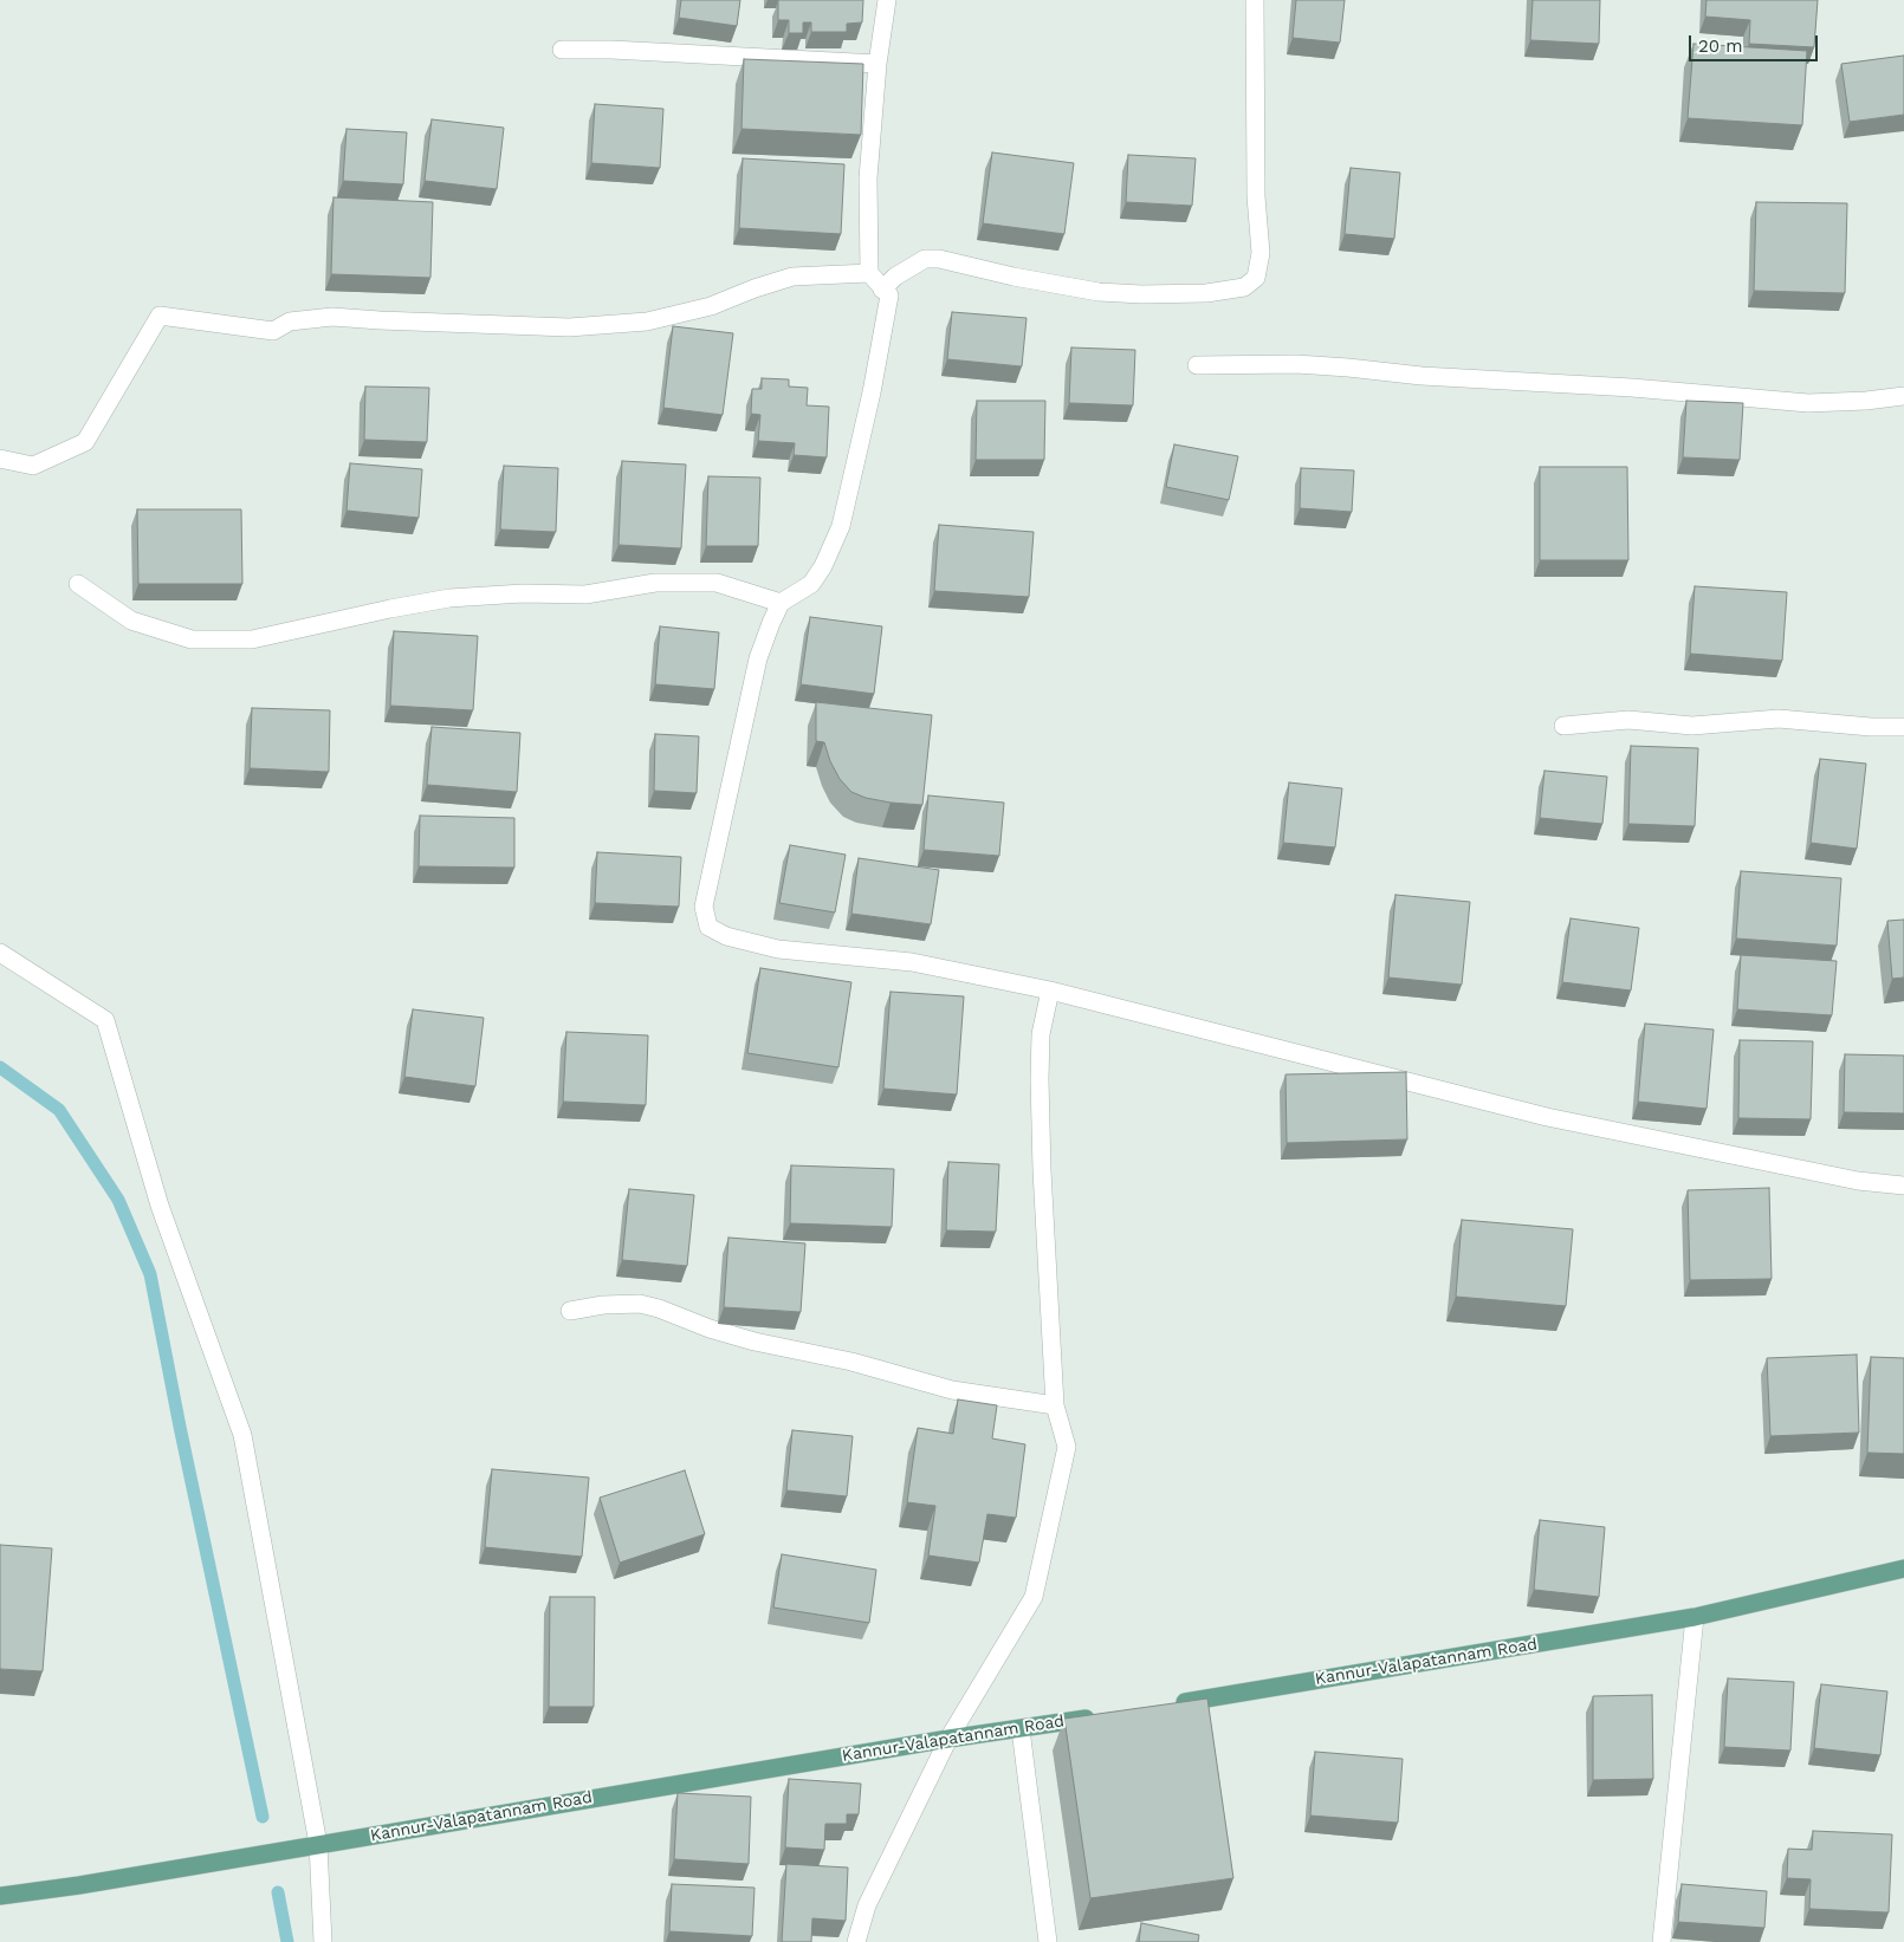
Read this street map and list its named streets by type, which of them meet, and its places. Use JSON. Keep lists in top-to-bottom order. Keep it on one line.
{"streets":{"main road":["Kannur-Valapatannam Road"]},"scale_bar":"20 m"}
